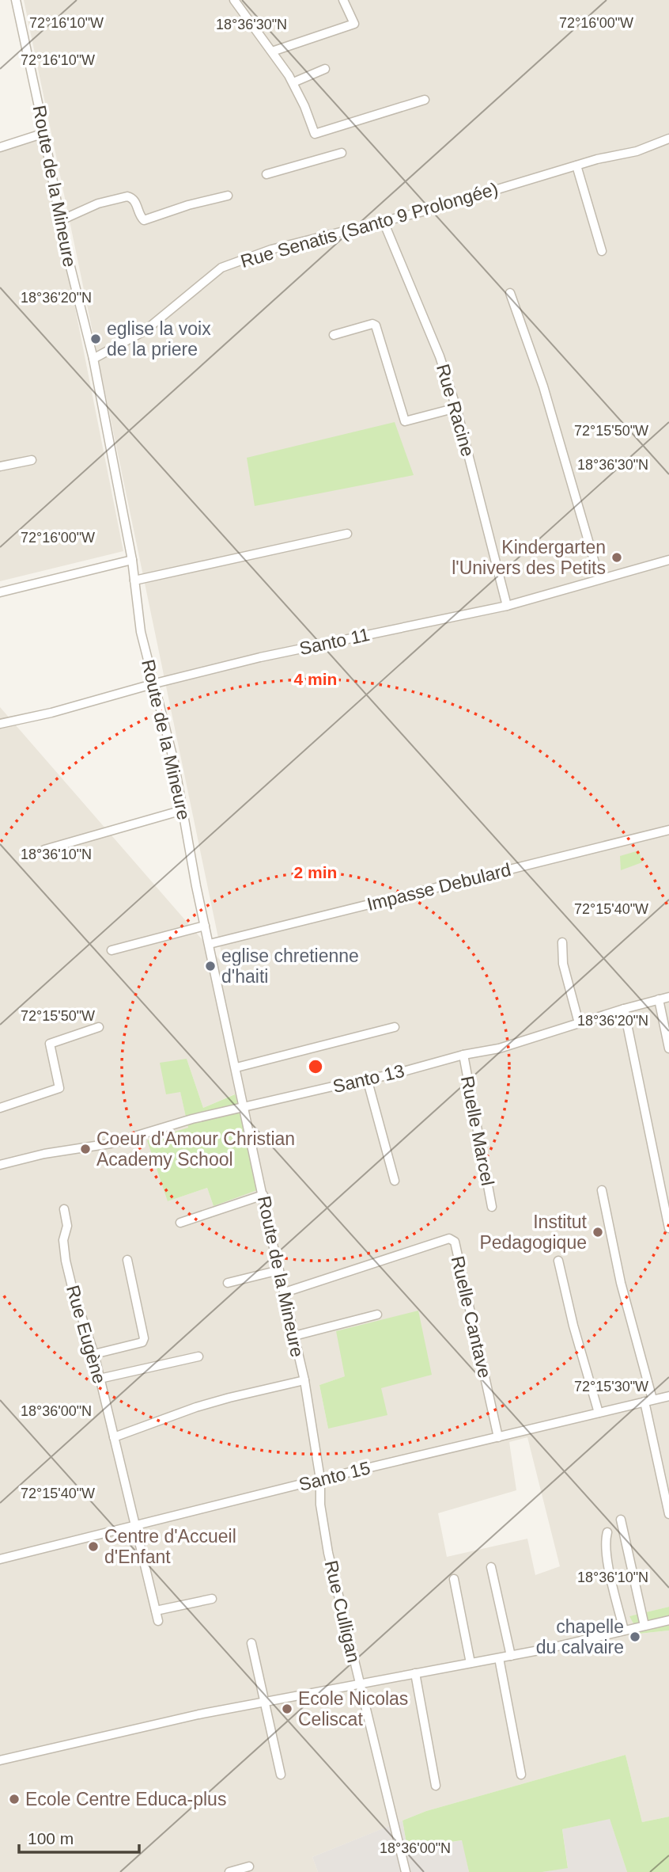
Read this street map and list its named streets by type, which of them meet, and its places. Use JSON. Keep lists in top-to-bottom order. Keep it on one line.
{"streets":{"street":["Route de la Mineure","Rue Senatis (Santo 9 Prolongée)","Rue Racine","Santo 11","Impasse Debulard","Santo 13","Ruelle Marcel","Ruelle Cantave","Rue Eugène","Santo 15","Rue Culligan"]},"crossings":[["Route de la Mineure","Rue Senatis (Santo 9 Prolongée)"],["Route de la Mineure","Santo 11"],["Route de la Mineure","Impasse Debulard"],["Route de la Mineure","Santo 13"],["Route de la Mineure","Ruelle Cantave"],["Route de la Mineure","Santo 15"],["Route de la Mineure","Rue Culligan"],["Rue Senatis (Santo 9 Prolongée)","Rue Racine"],["Rue Racine","Santo 11"],["Santo 13","Ruelle Marcel"],["Ruelle Cantave","Santo 15"],["Rue Eugène","Santo 15"],["Santo 15","Rue Culligan"]],"places":["eglise la voix de la priere","Kindergarten l'Univers des Petits","eglise chretienne d'haiti","Coeur d'Amour Christian Academy School","Institut Pedagogique","Centre d'Accueil d'Enfant","chapelle du calvaire","Ecole Nicolas Celiscat","Ecole Centre Educa-plus"],"scale_bar":"100 m","coordinates":["72°16'10\"W","72°16'00\"W","18°36'30\"N","18°36'20\"N","72°15'50\"W","18°36'10\"N","72°15'40\"W","72°15'30\"W","18°36'00\"N"],"rings":["4 min","2 min"]}
